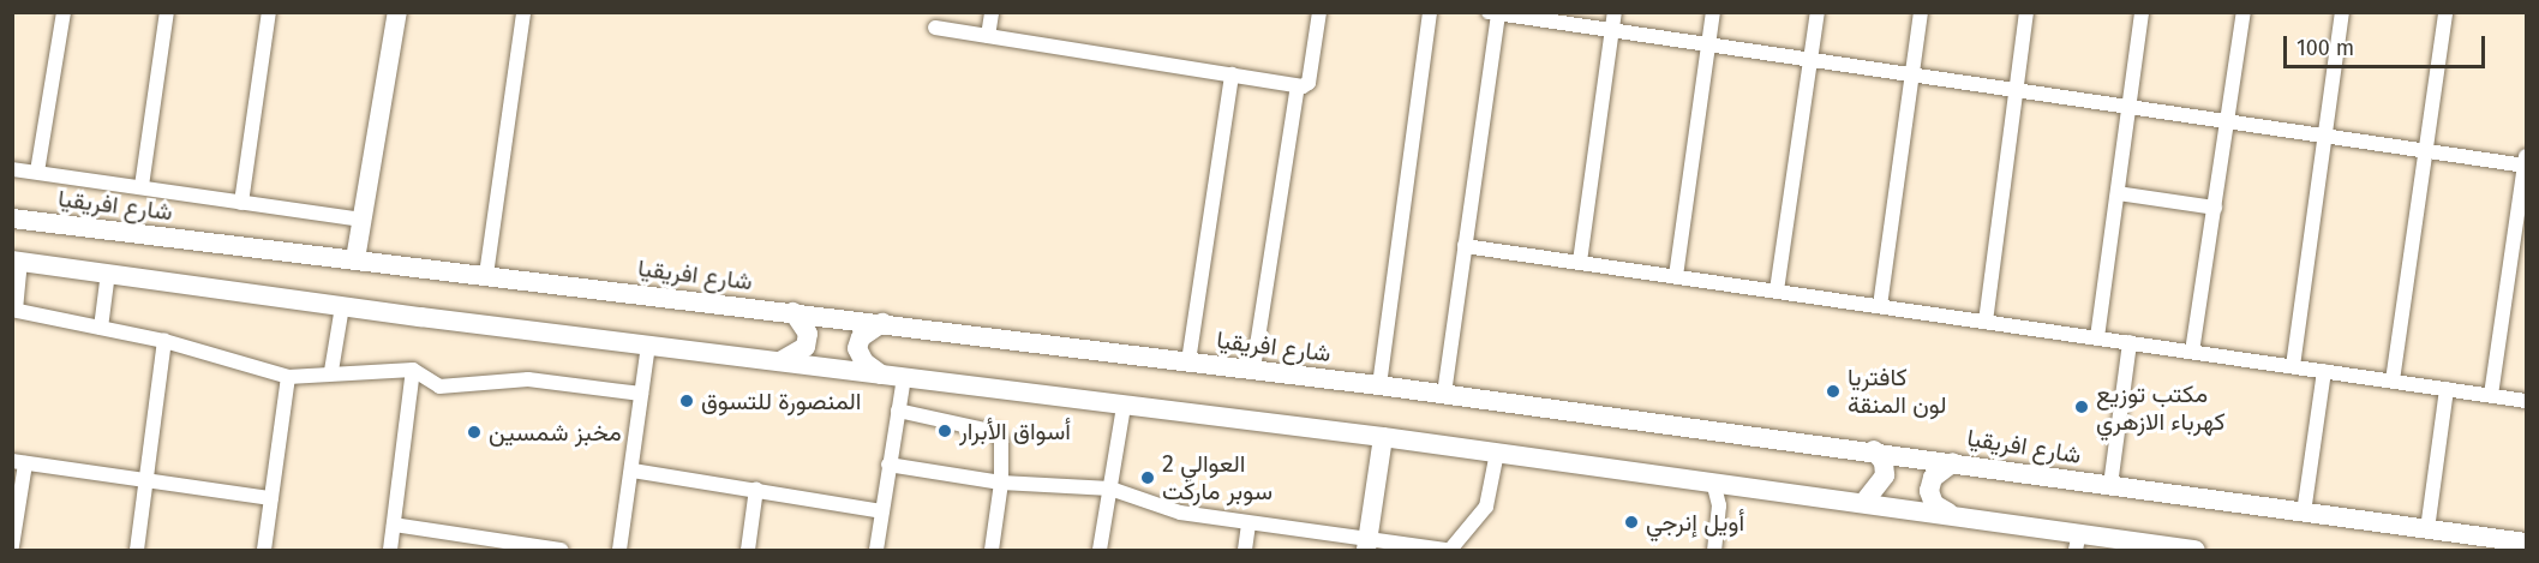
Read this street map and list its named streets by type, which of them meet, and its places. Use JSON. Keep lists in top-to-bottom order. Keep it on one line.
{"streets":{"street":["شارع افريقيا"]},"places":["كافتريا لون المنقة","المنصورة للتسوق","مكتب توزيع كهرباء الازهري","أسواق الأبرار","مخبز شمسين","العوالي 2 سوبر ماركت","أويل إنرجي"],"scale_bar":"100 m"}
